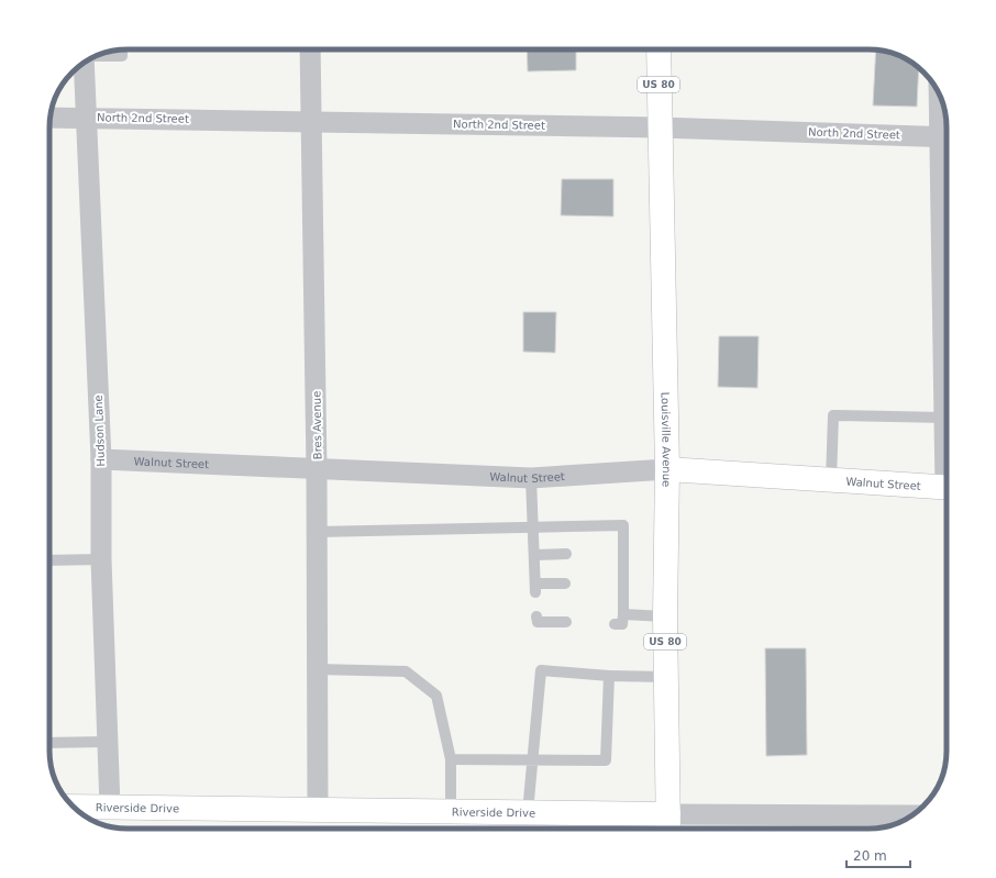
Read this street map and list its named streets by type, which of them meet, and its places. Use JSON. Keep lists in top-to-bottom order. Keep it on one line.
{"streets":{"street":["US 80","North 2nd Street","Bres Avenue","Hudson Lane","Louisville Avenue","Walnut Street","Riverside Drive"]},"crossings":[["North 2nd Street","Bres Avenue"],["North 2nd Street","Hudson Lane"],["North 2nd Street","Louisville Avenue"],["Bres Avenue","Walnut Street"],["Bres Avenue","Riverside Drive"],["Hudson Lane","Walnut Street"],["Hudson Lane","Riverside Drive"],["Louisville Avenue","Walnut Street"],["Louisville Avenue","Riverside Drive"]],"scale_bar":"20 m"}
